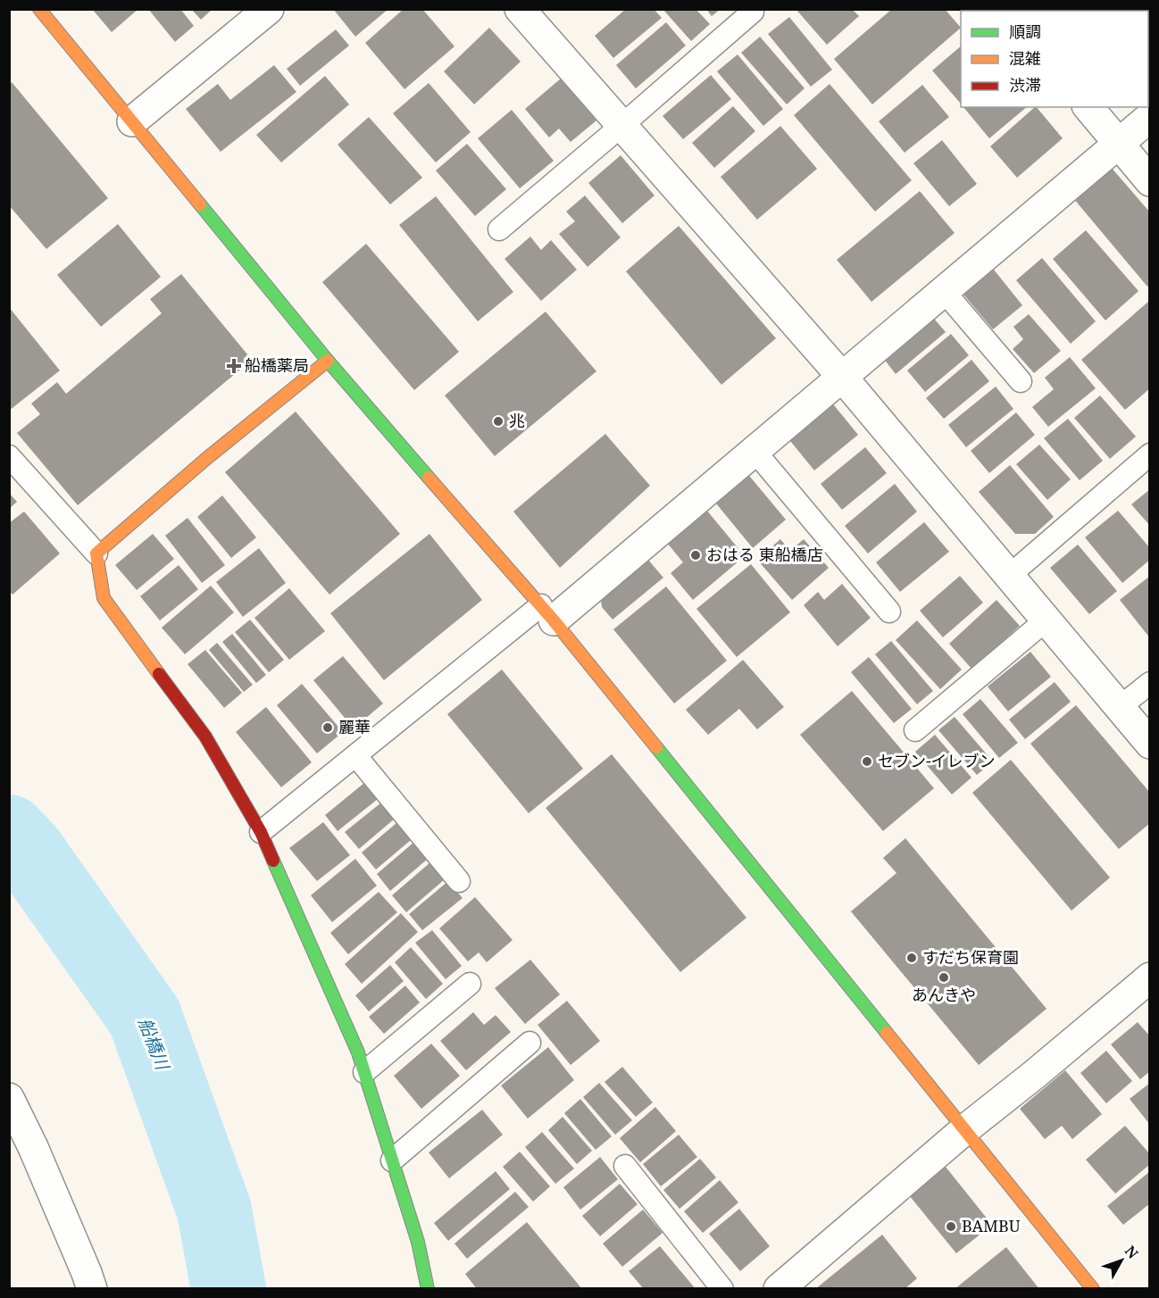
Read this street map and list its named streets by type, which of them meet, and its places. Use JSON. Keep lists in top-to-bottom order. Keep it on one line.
{"water":["船橋川"],"places":{"health":["船橋薬局"],"other":["兆","おはる 東船橋店","麗華","セブン-イレブン","すだち保育園","あんきや","BAMBU"]},"legend":["順調","混雑","渋滞"],"north":"top right"}
